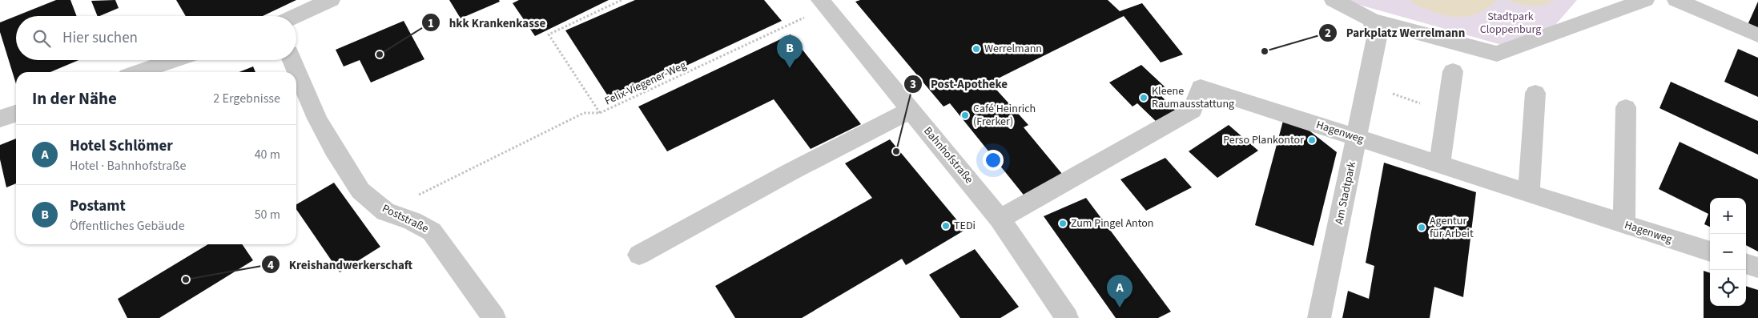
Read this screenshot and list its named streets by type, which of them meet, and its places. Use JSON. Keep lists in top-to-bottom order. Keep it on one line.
{"streets":{"street":["Hagenweg","Bahnhofstraße","Am Stadtpark","Poststraße"],"path":["Felix-Viegener-Weg"]},"crossings":[["Felix-Viegener-Weg","Bahnhofstraße"],["Felix-Viegener-Weg","Poststraße"],["Hagenweg","Bahnhofstraße"],["Hagenweg","Am Stadtpark"]],"parks":["Stadtpark Cloppenburg"],"places":["Werrelmann","Parkplatz Werrelmann","hkk Krankenkasse","Kleene Raumausstattung","Café Heinrich (Frerker)","Perso Plankontor","Post-Apotheke","Zum Pingel Anton","TEDi","Agentur für Arbeit","Kreishandwerkerschaft"],"page":{"search":"Hier suchen","pins":["B","A"],"heading":["In der Nähe","2 Ergebnisse"],"list":[{"mark":"A","name":"Hotel Schlömer","note":"Hotel · Bahnhofstraße","value":"40 m"},{"mark":"B","name":"Postamt","note":"Öffentliches Gebäude","value":"50 m"}],"map_buttons":["+","−"]}}
